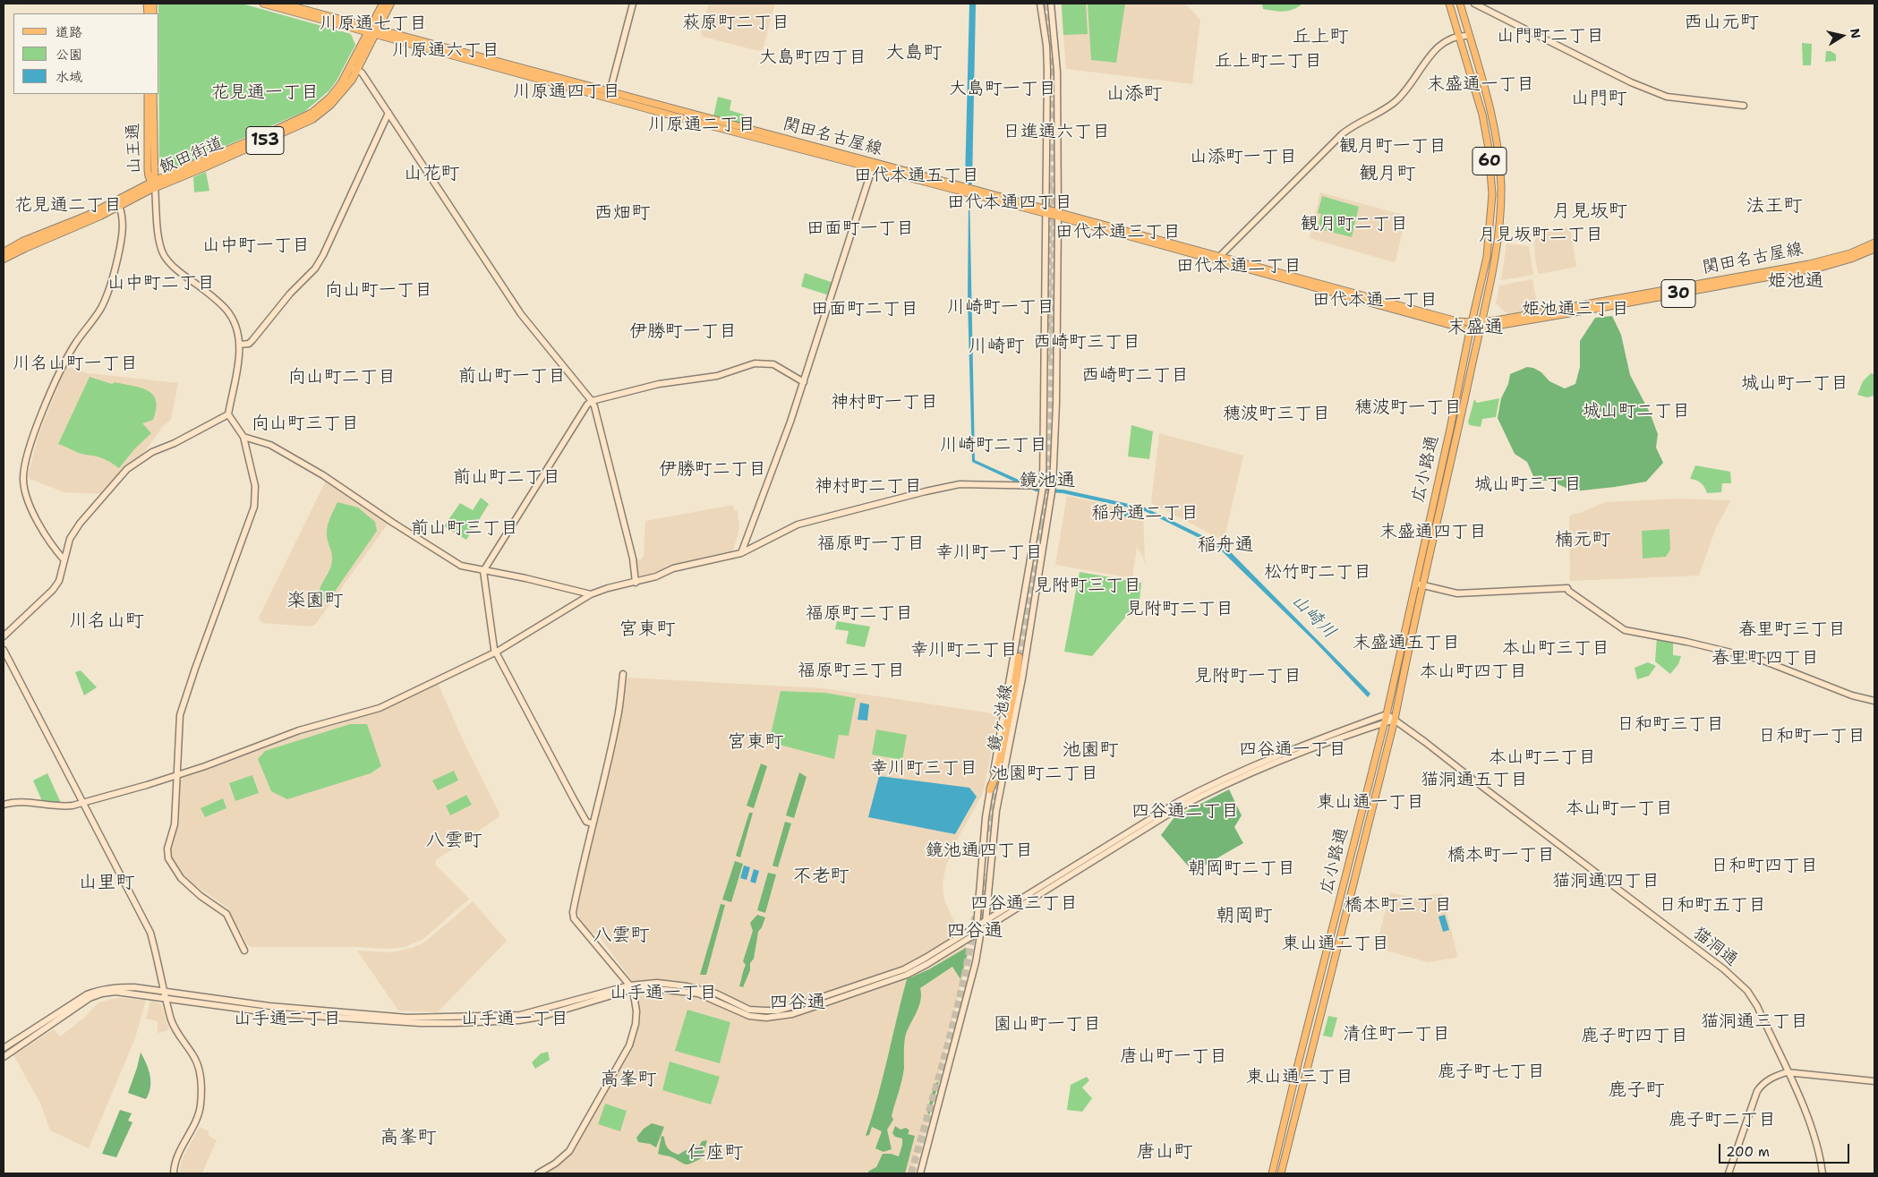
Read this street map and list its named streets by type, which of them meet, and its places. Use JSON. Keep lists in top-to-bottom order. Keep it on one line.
{"streets":{"highway":["153","飯田街道"],"main road":["関田名古屋線","山王通","60","30","広小路通"],"street":["鏡ヶ池線","猫洞通"]},"crossings":[["関田名古屋線","飯田街道"],["関田名古屋線","広小路通"],["関田名古屋線","鏡ヶ池線"],["山王通","飯田街道"],["広小路通","猫洞通"]],"districts":["萩原町二丁目","西山元町","川原通七丁目","山門町二丁目","丘上町","川原通六丁目","大島町","大島町四丁目","丘上町二丁目","末盛通一丁目","大島町一丁目","川原通四丁目","花見通一丁目","山添町","山門町","川原通二丁目","日進通六丁目","観月町一丁目","山添町一丁目","山花町","観月町","田代本通五丁目","田代本通四丁目","花見通二丁目","法王町","月見坂町","西畑町","観月町二丁目","田面町一丁目","田代本通三丁目","月見坂町二丁目","山中町一丁目","田代本通二丁目","姫池通","山中町二丁目","向山町一丁目","田代本通一丁目","川崎町一丁目","田面町二丁目","姫池通三丁目","末盛通","伊勝町一丁目","西崎町三丁目","川崎町","川名山町一丁目","西崎町二丁目","前山町一丁目","向山町二丁目","城山町一丁目","神村町一丁目","穂波町一丁目","城山町二丁目","穂波町三丁目","向山町三丁目","川崎町二丁目","伊勝町二丁目","前山町二丁目","鏡池通","城山町三丁目","神村町二丁目","稲舟通二丁目","前山町三丁目","末盛通四丁目","楠元町","福原町一丁目","稲舟通","幸川町一丁目","松竹町二丁目","見附町三丁目","楽園町","見附町二丁目","福原町二丁目","川名山町","宮東町","春里町三丁目","末盛通五丁目","本山町三丁目","幸川町二丁目","春里町四丁目","福原町三丁目","本山町四丁目","見附町一丁目","日和町三丁目","日和町一丁目","宮東町","四谷通一丁目","池園町","本山町二丁目","幸川町三丁目","池園町二丁目","猫洞通五丁目","東山通一丁目","本山町一丁目","四谷通二丁目","八雲町","鏡池通四丁目","橋本町一丁目","日和町四丁目","朝岡町二丁目","不老町","猫洞通四丁目","山里町","四谷通三丁目","橋本町三丁目","日和町五丁目","朝岡町","四谷通","八雲町","東山通二丁目","山手通一丁目","四谷通","山手通二丁目","山手通一丁目","猫洞通三丁目","園山町一丁目","清住町一丁目","鹿子町四丁目","唐山町一丁目","鹿子町七丁目","東山通三丁目","高峯町","鹿子町","鹿子町二丁目","高峯町","唐山町","仁座町"],"water":["山崎川"],"legend":["道路","公園","水域"],"scale_bar":"200 m","north":"right"}
